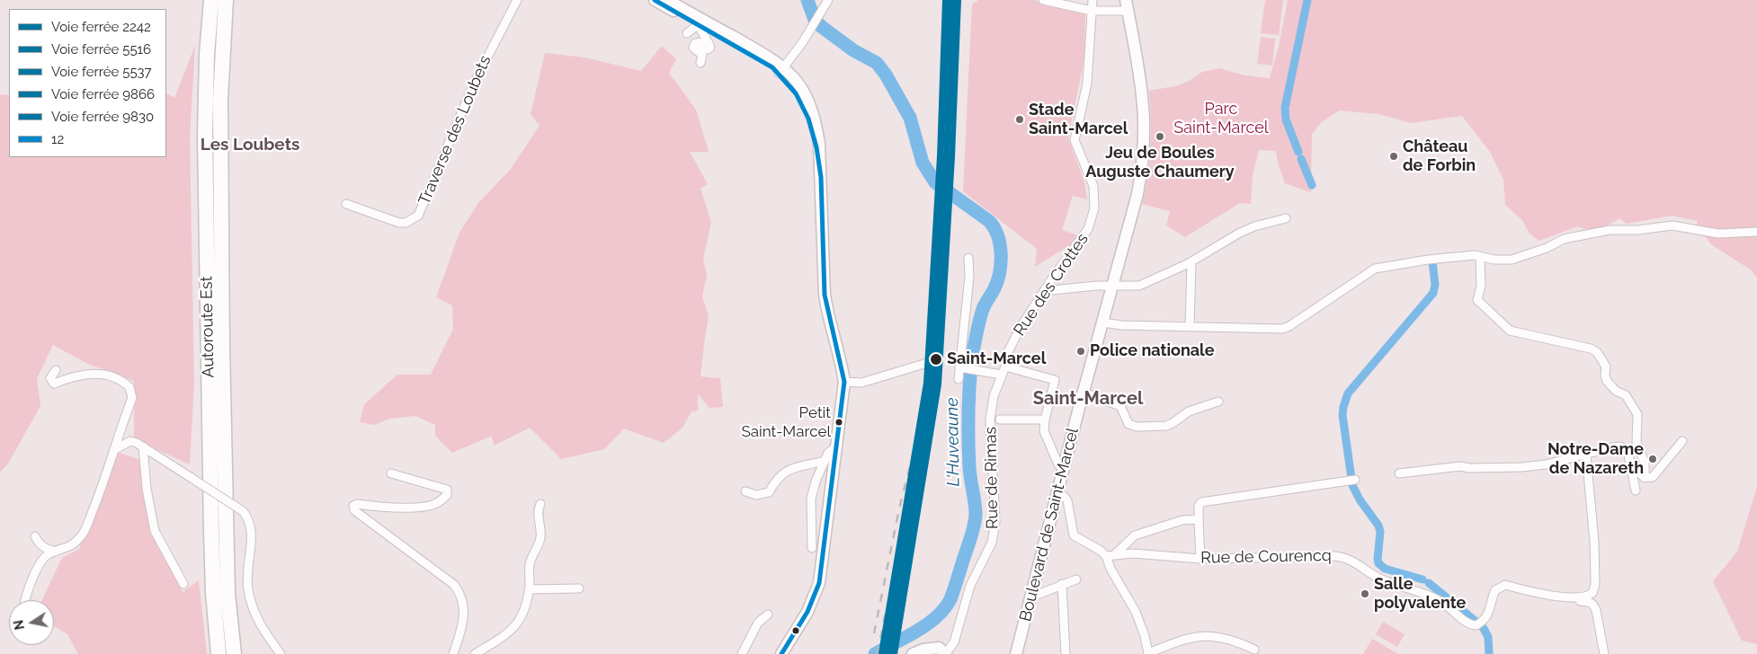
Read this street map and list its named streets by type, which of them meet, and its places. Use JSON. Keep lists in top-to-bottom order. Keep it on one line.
{"streets":{"highway":["Autoroute Est"],"main road":["Boulevard de Saint-Marcel"],"street":["Traverse des Loubets","Rue des Crottes","Rue de Rimas","Rue de Courencq"]},"crossings":[["Rue des Crottes","Rue de Rimas"]],"districts":["Les Loubets","Saint-Marcel"],"water":["L'Huveaune"],"parks":["Parc Saint-Marcel"],"places":["Stade Saint-Marcel","Jeu de Boules Auguste Chaumery","Château de Forbin","Police nationale","Saint-Marcel","Petit Saint-Marcel","Notre-Dame de Nazareth","Salle polyvalente"],"lines":["rail line 2242","rail line 5516","rail line 5537","rail line 9866","rail line 9830","transit line 12"],"legend":["Voie ferrée 2242","Voie ferrée 5516","Voie ferrée 5537","Voie ferrée 9866","Voie ferrée 9830","12"],"north":"left"}
